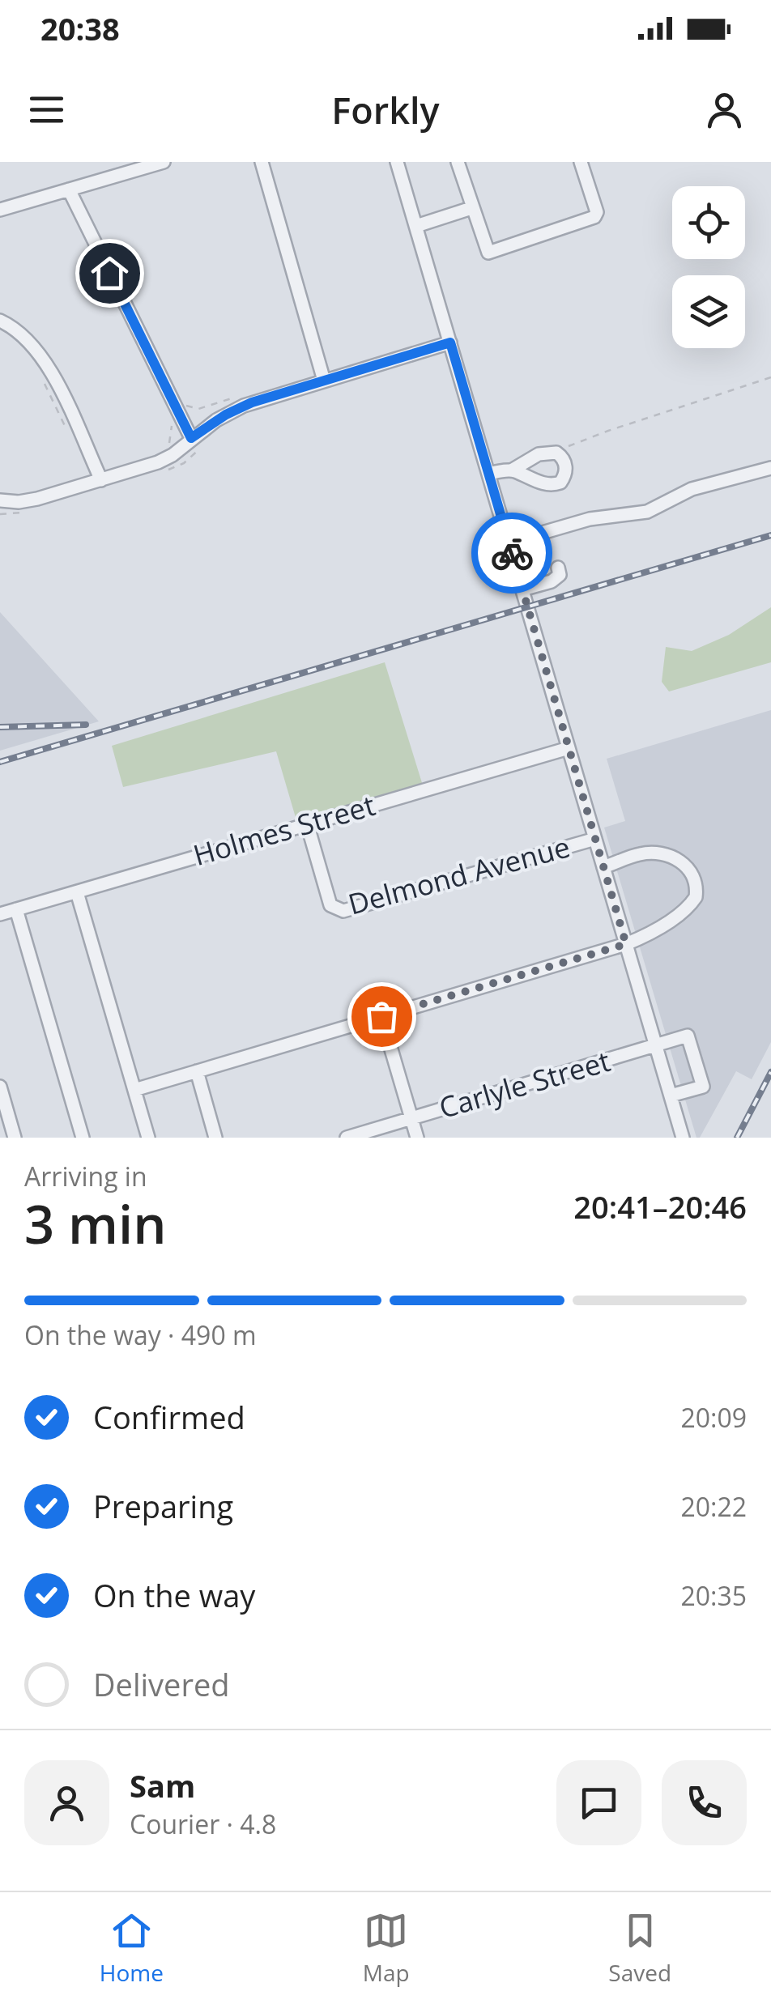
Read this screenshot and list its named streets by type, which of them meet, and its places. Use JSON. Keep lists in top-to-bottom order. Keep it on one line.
{"streets":{"street":["Holmes Street","Delmond Avenue","Carlyle Street"]},"crossings":[["Holmes Street","Delmond Avenue"]],"page":{"status":"20:38","header":"Forkly","heading":["3 min","Arriving in","20:41–20:46"],"panel":["Sam","Courier · 4.8"],"bar":"On the way · 490 m","list":[["Confirmed","20:09"],["Preparing","20:22"],["On the way","20:35"],"Delivered"],"tabs":["Home","Map","Saved"]}}
